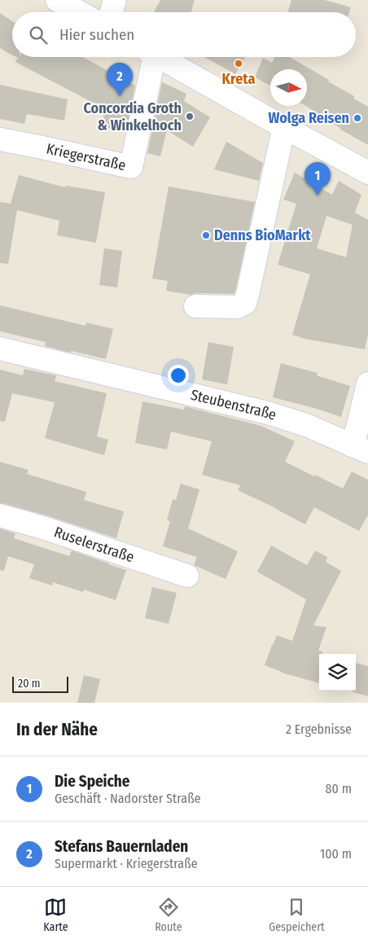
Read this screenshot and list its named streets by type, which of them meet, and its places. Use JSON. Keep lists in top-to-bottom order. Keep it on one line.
{"streets":{"street":["Kriegerstraße","Steubenstraße","Ruselerstraße"]},"places":["Kreta","Concordia Groth & Winkelhoch","Wolga Reisen","Denns BioMarkt"],"scale_bar":"20 m","north":"right","page":{"search":"Hier suchen","pins":["2","1"],"scale":"20 m","heading":["In der Nähe","2 Ergebnisse"],"list":[{"mark":"1","name":"Die Speiche","note":"Geschäft · Nadorster Straße","value":"80 m"},{"mark":"2","name":"Stefans Bauernladen","note":"Supermarkt · Kriegerstraße","value":"100 m"}],"nav":["Karte","Route","Gespeichert"]}}
